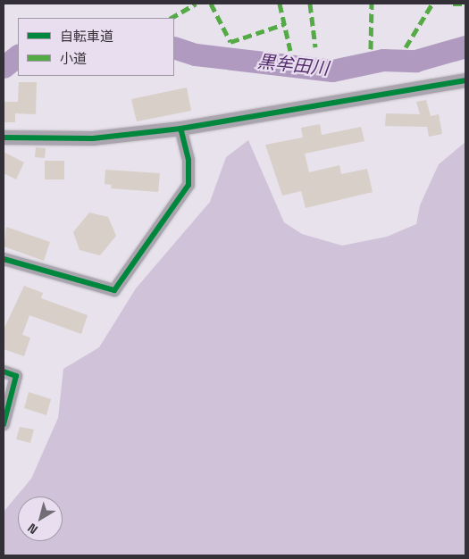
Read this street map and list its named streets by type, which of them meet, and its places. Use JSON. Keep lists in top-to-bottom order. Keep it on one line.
{"water":["黒牟田川"],"legend":["自転車道","小道"],"north":"bottom left"}
